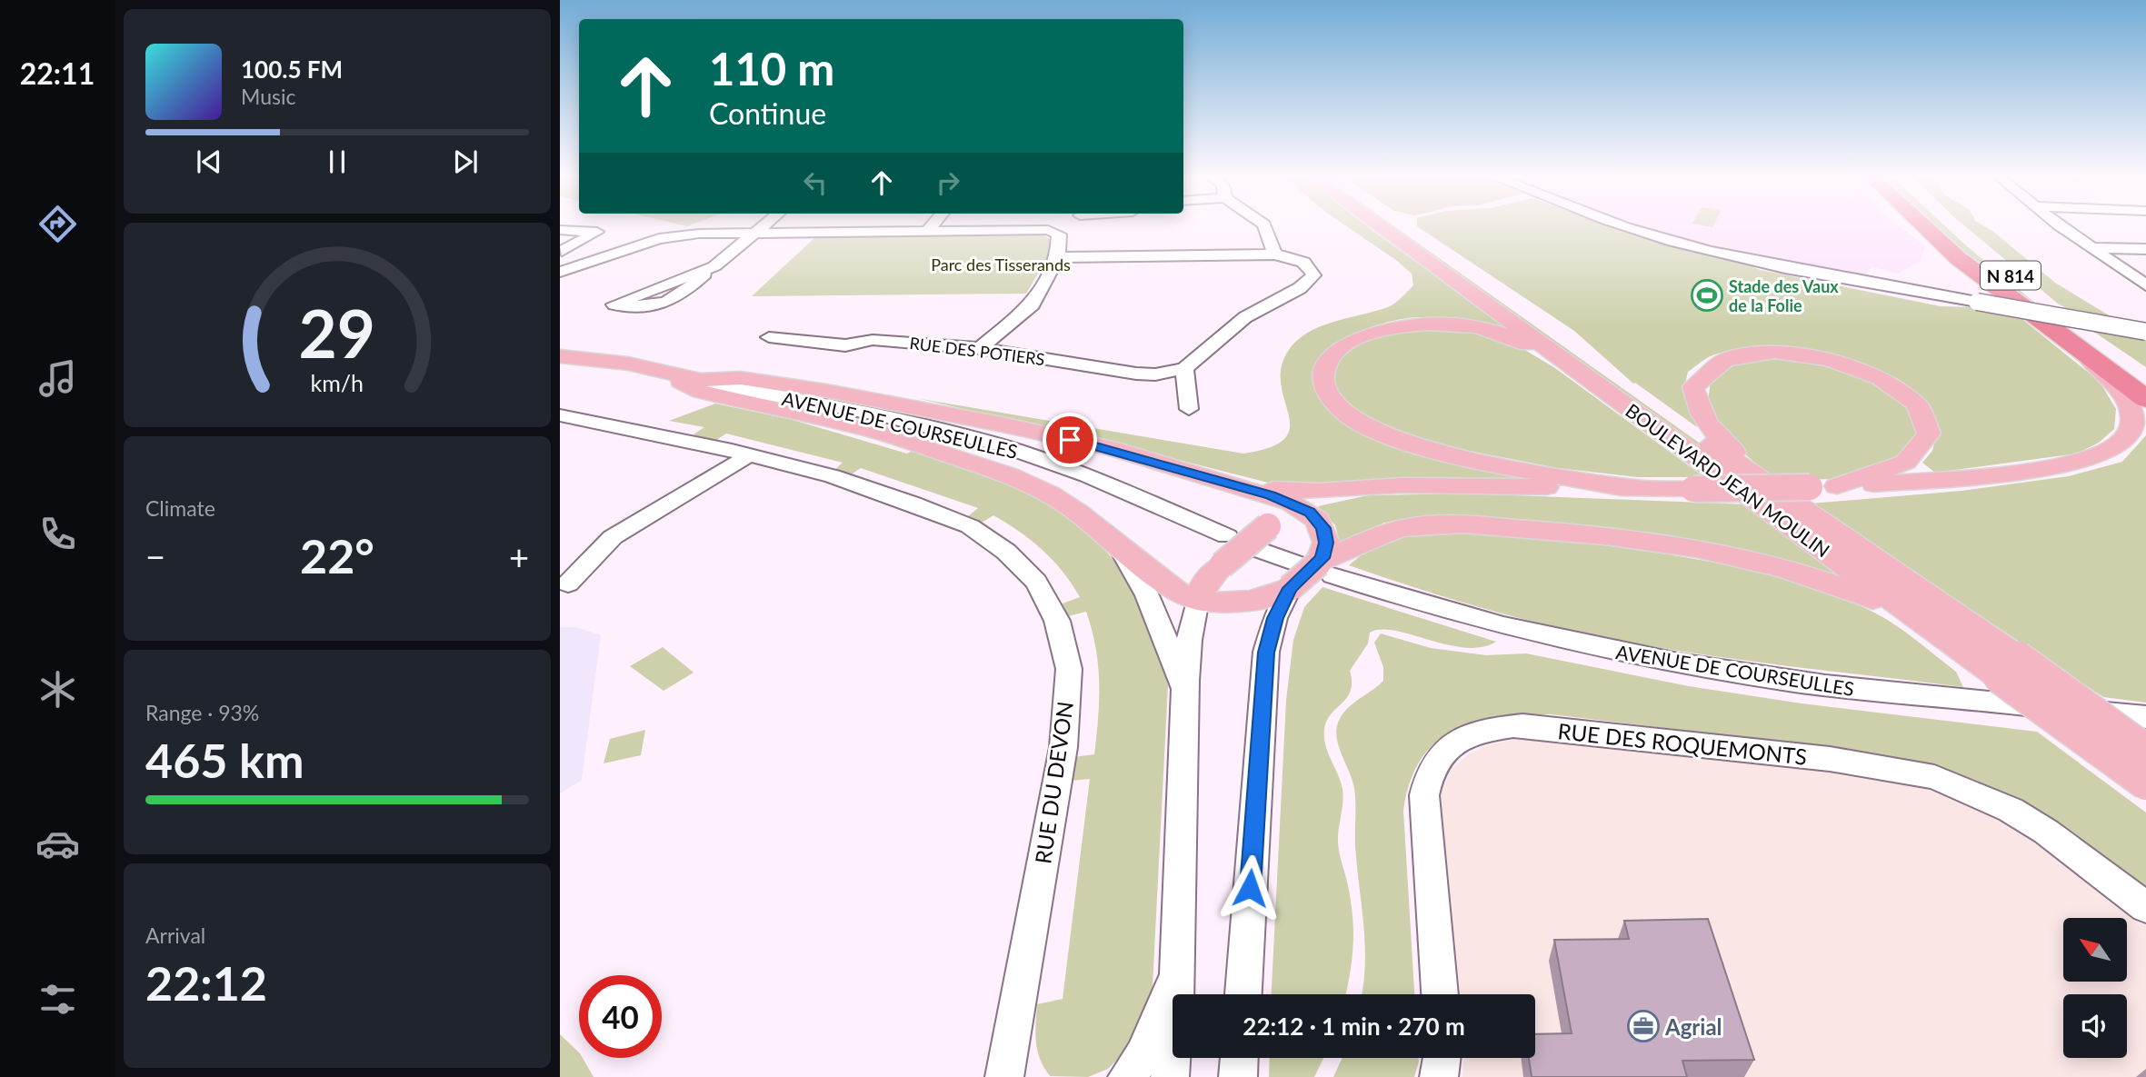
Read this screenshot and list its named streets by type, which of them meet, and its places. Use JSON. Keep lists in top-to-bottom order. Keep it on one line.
{"streets":{"highway":["N 814"],"main road":["AVENUE DE COURSEULLES","BOULEVARD JEAN MOULIN"],"street":["RUE DES POTIERS","RUE DES ROQUEMONTS","RUE DU DEVON"]},"parks":["Parc des Tisserands"],"places":{"sports":["Stade des Vaux de la Folie"],"office":["Agrial"]},"north":"top left","page":{"tabs":"22:11","turn":["110 m","Continue"],"song":["100.5 FM","Music"],"tile":["Climate",["Range · 93%","465 km"],["Arrival","22:12"]],"heat":["−","22°","+"],"limit":"40","trip":"22:12 · 1 min · 270 m","gauge":["29","km/h"]}}
